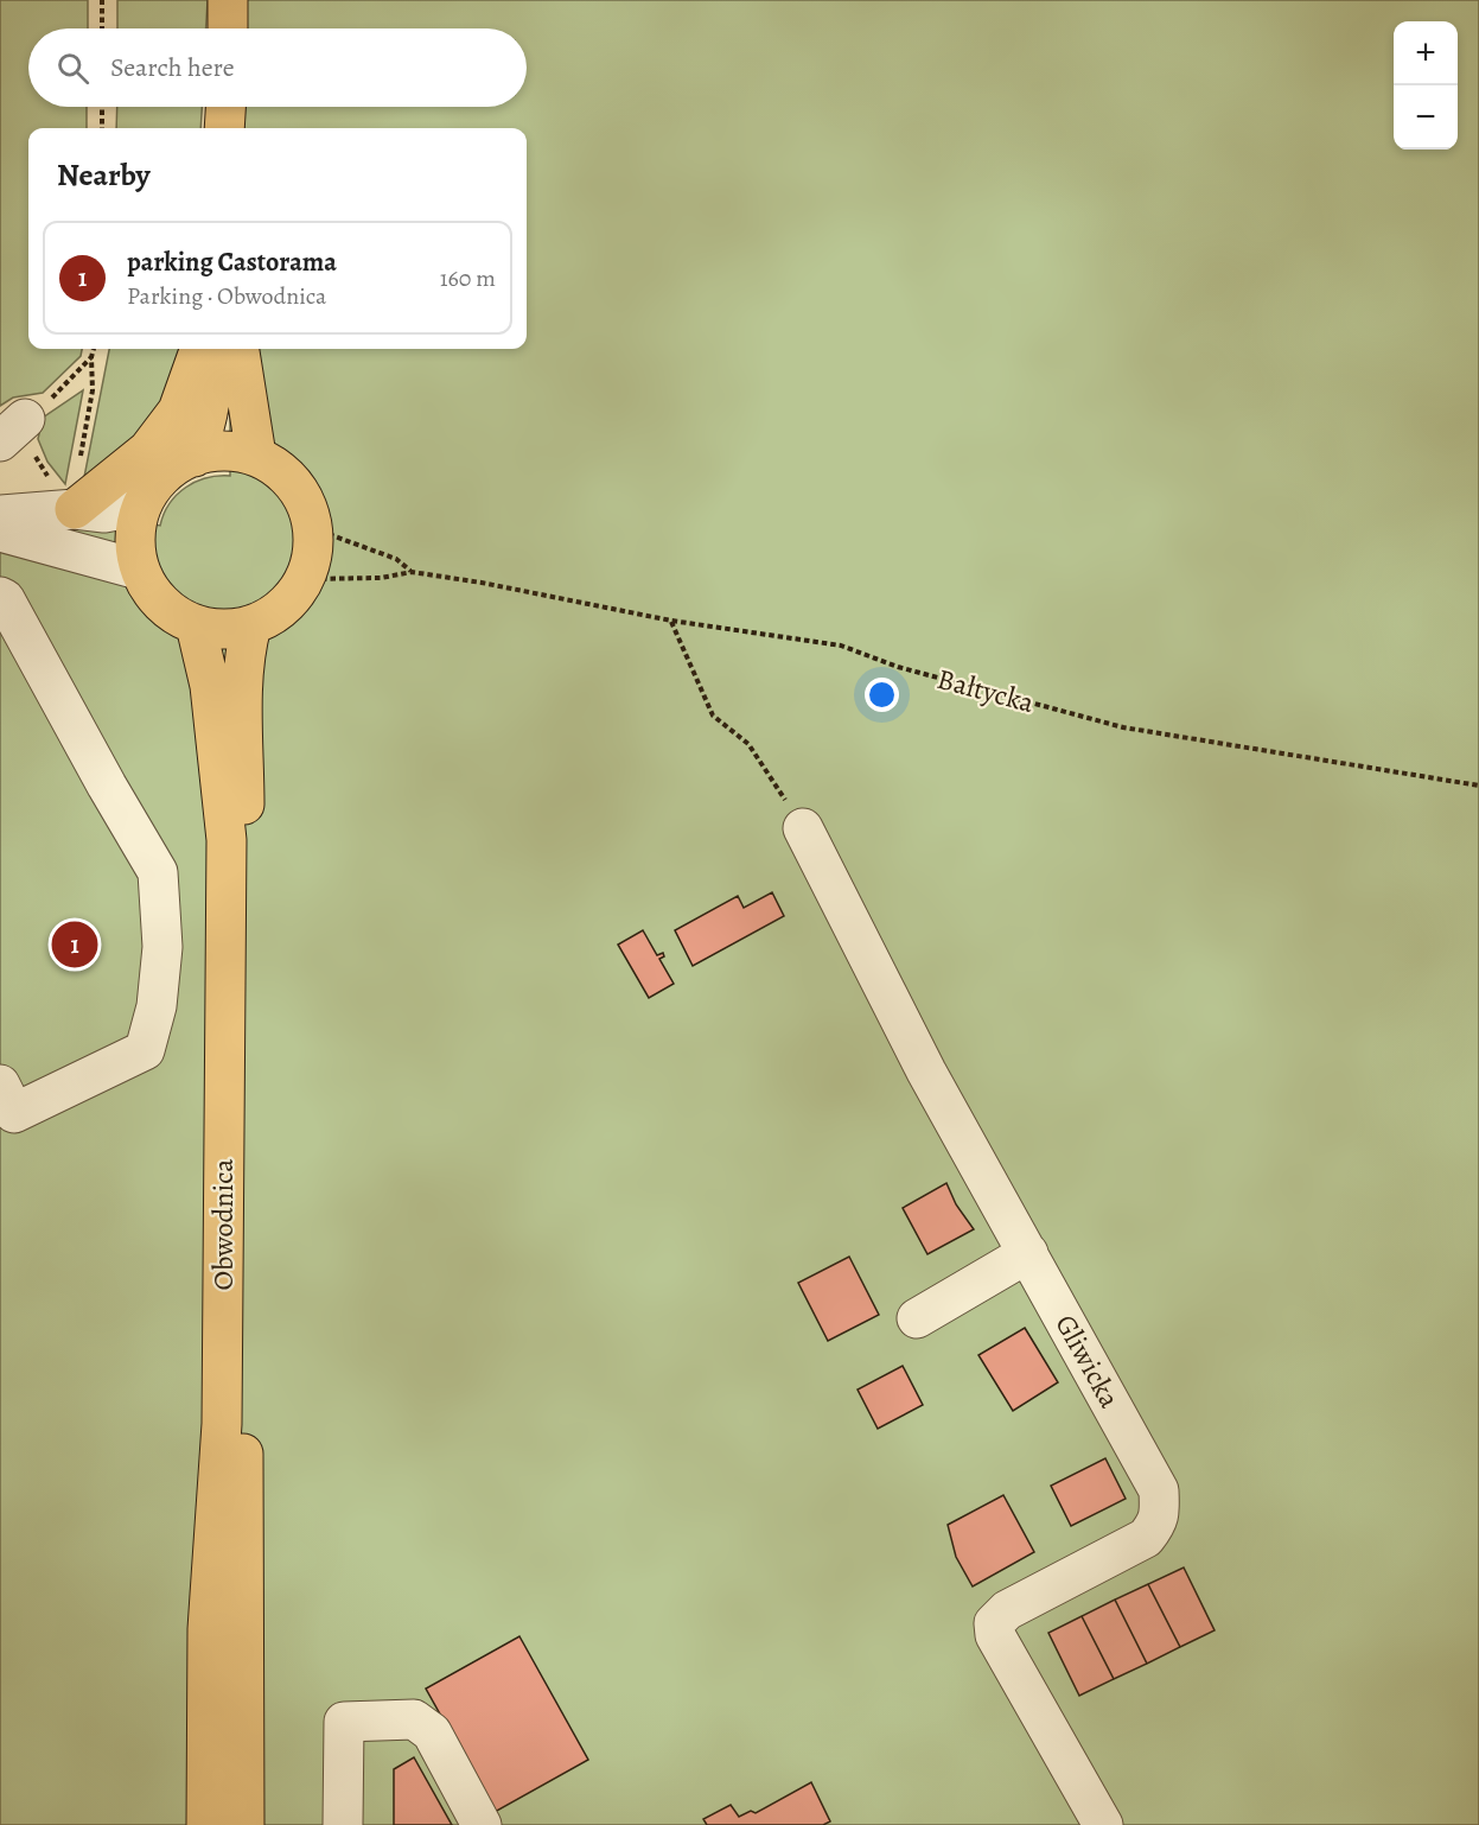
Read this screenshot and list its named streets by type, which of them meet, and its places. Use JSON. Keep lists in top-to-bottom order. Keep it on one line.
{"streets":{"highway":["Obwodnica"],"street":["Gliwicka"],"path":["Bałtycka"]},"page":{"map_buttons":["+","−"],"search":"Search here","heading":"Nearby","list":[{"mark":"1","name":"parking Castorama","note":"Parking · Obwodnica","value":"160 m"}],"pins":"1"}}
